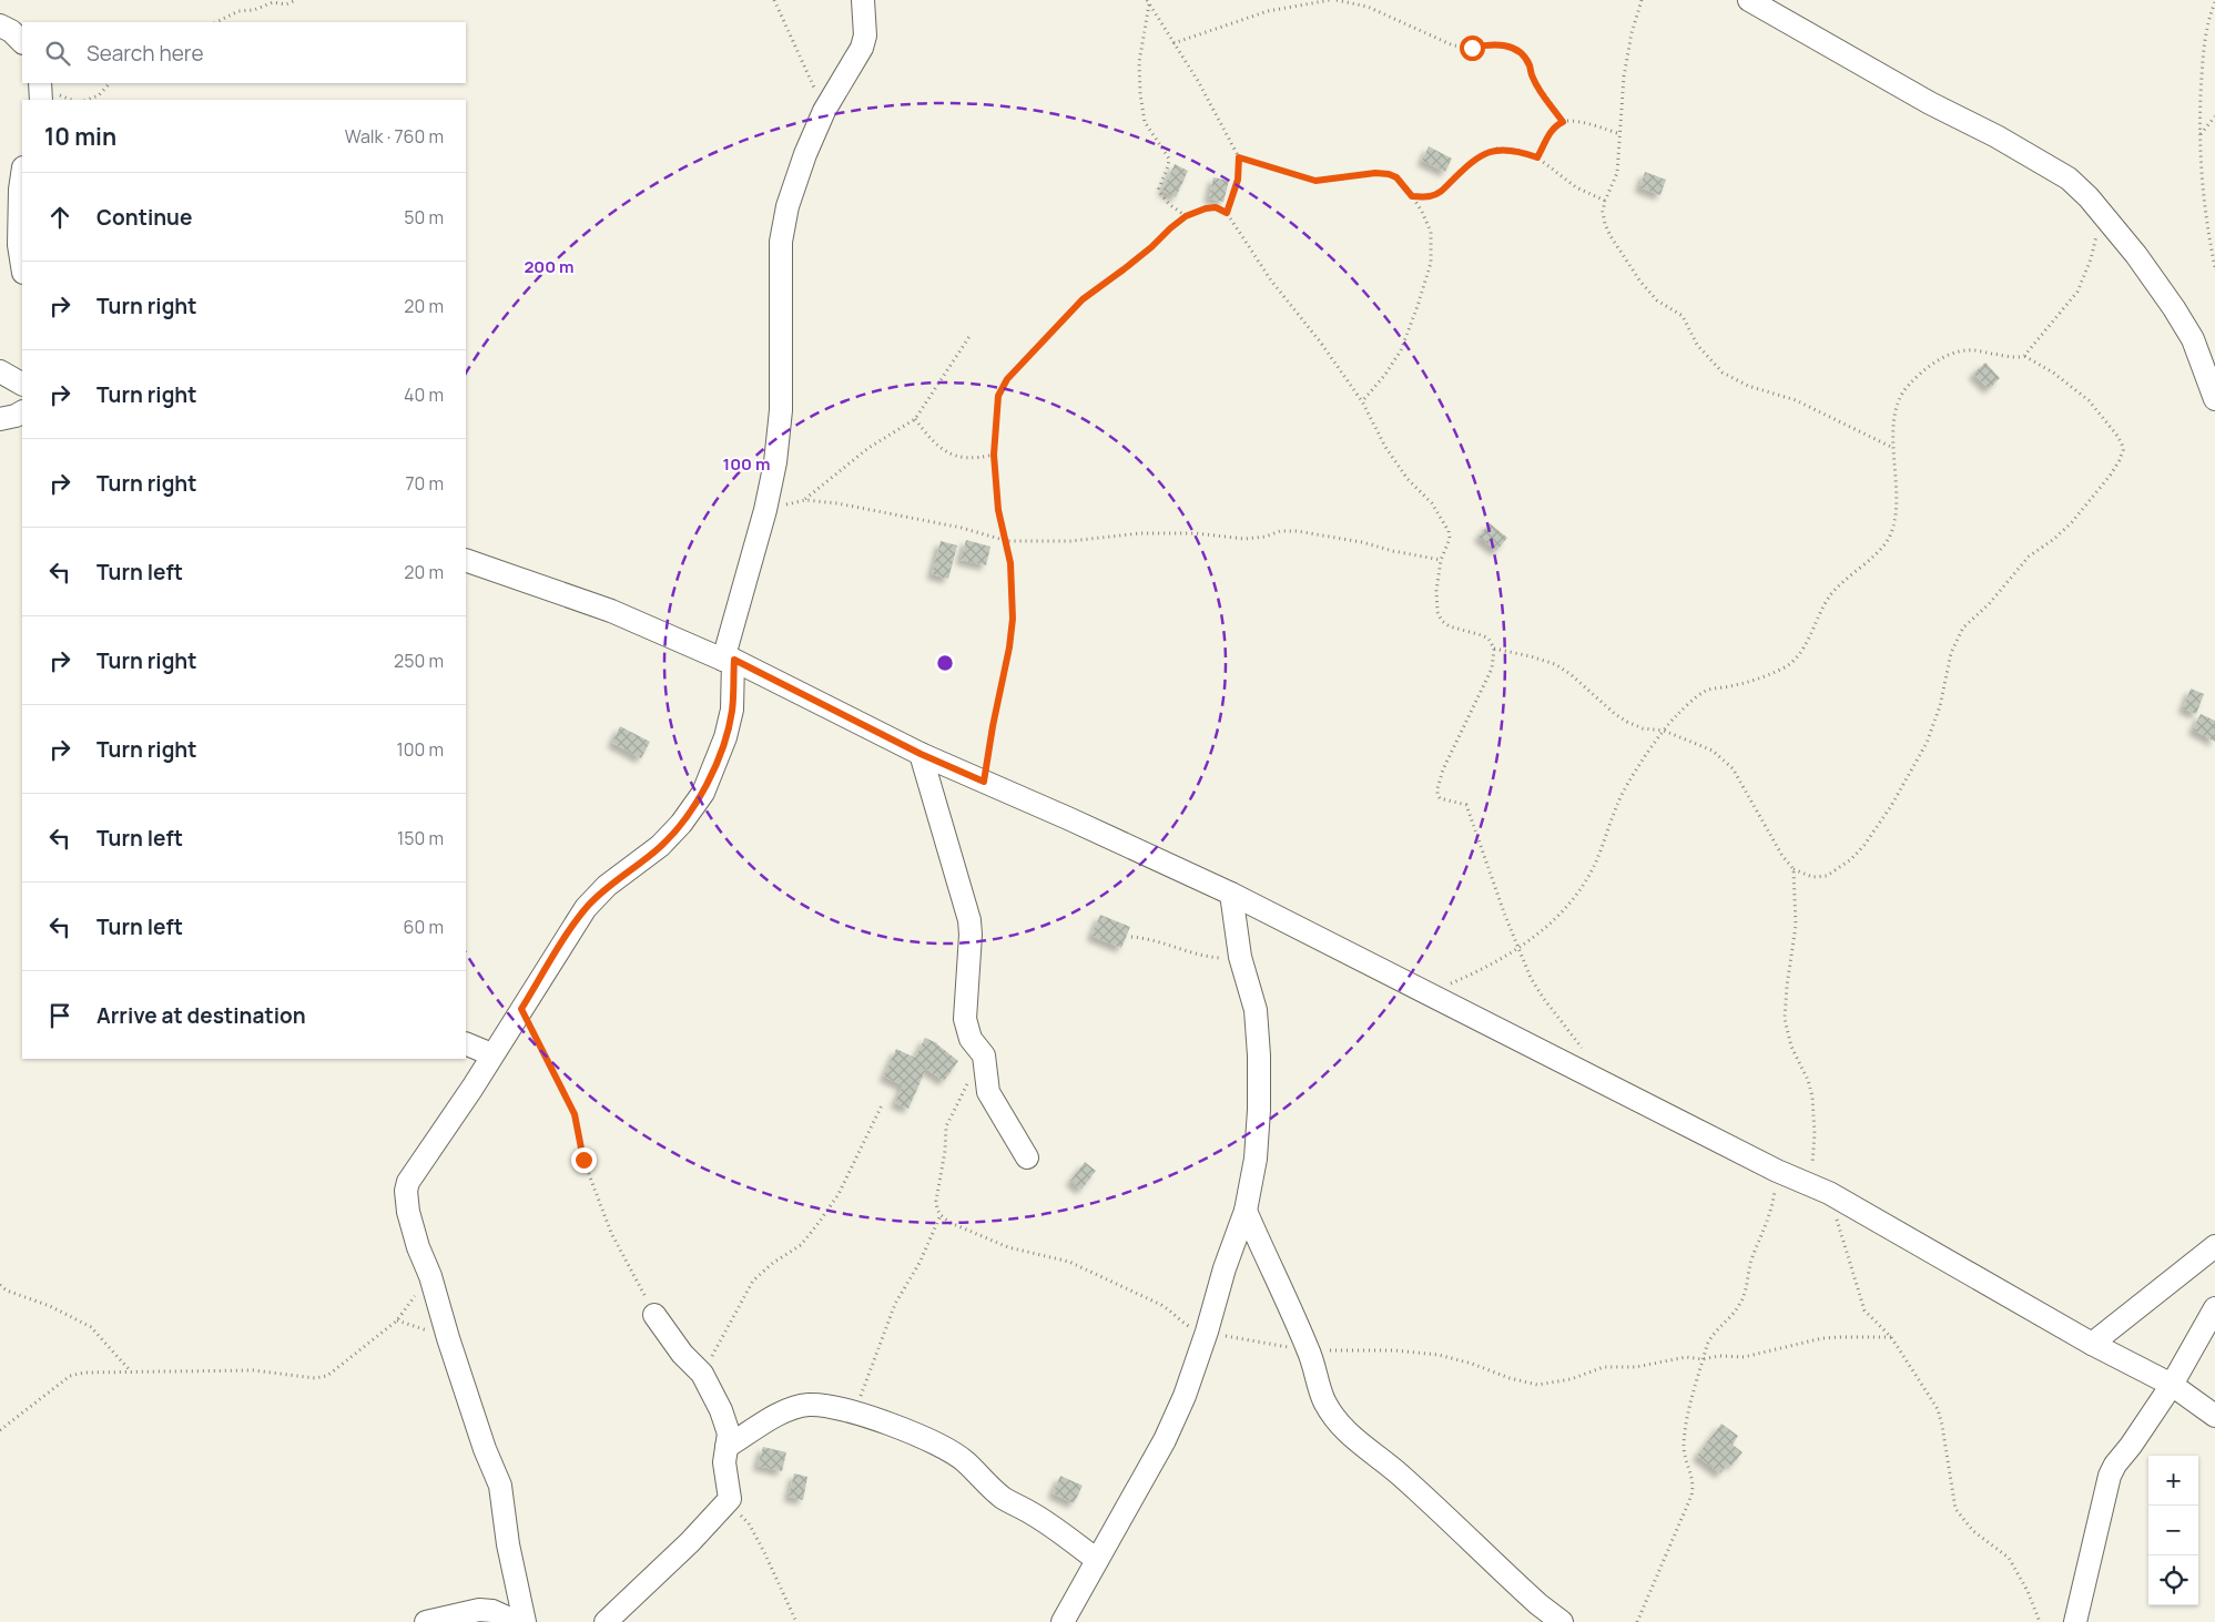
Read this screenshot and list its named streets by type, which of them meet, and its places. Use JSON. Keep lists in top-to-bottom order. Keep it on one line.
{"page":{"search":"Search here","heading":["10 min","Walk · 760 m"],"list":[["Continue","50 m"],["Turn right","20 m"],["Turn right","40 m"],["Turn right","70 m"],["Turn left","20 m"],["Turn right","250 m"],["Turn right","100 m"],["Turn left","150 m"],["Turn left","60 m"],"Arrive at destination"],"map_buttons":["+","−"]},"rings":["200 m","100 m"]}
